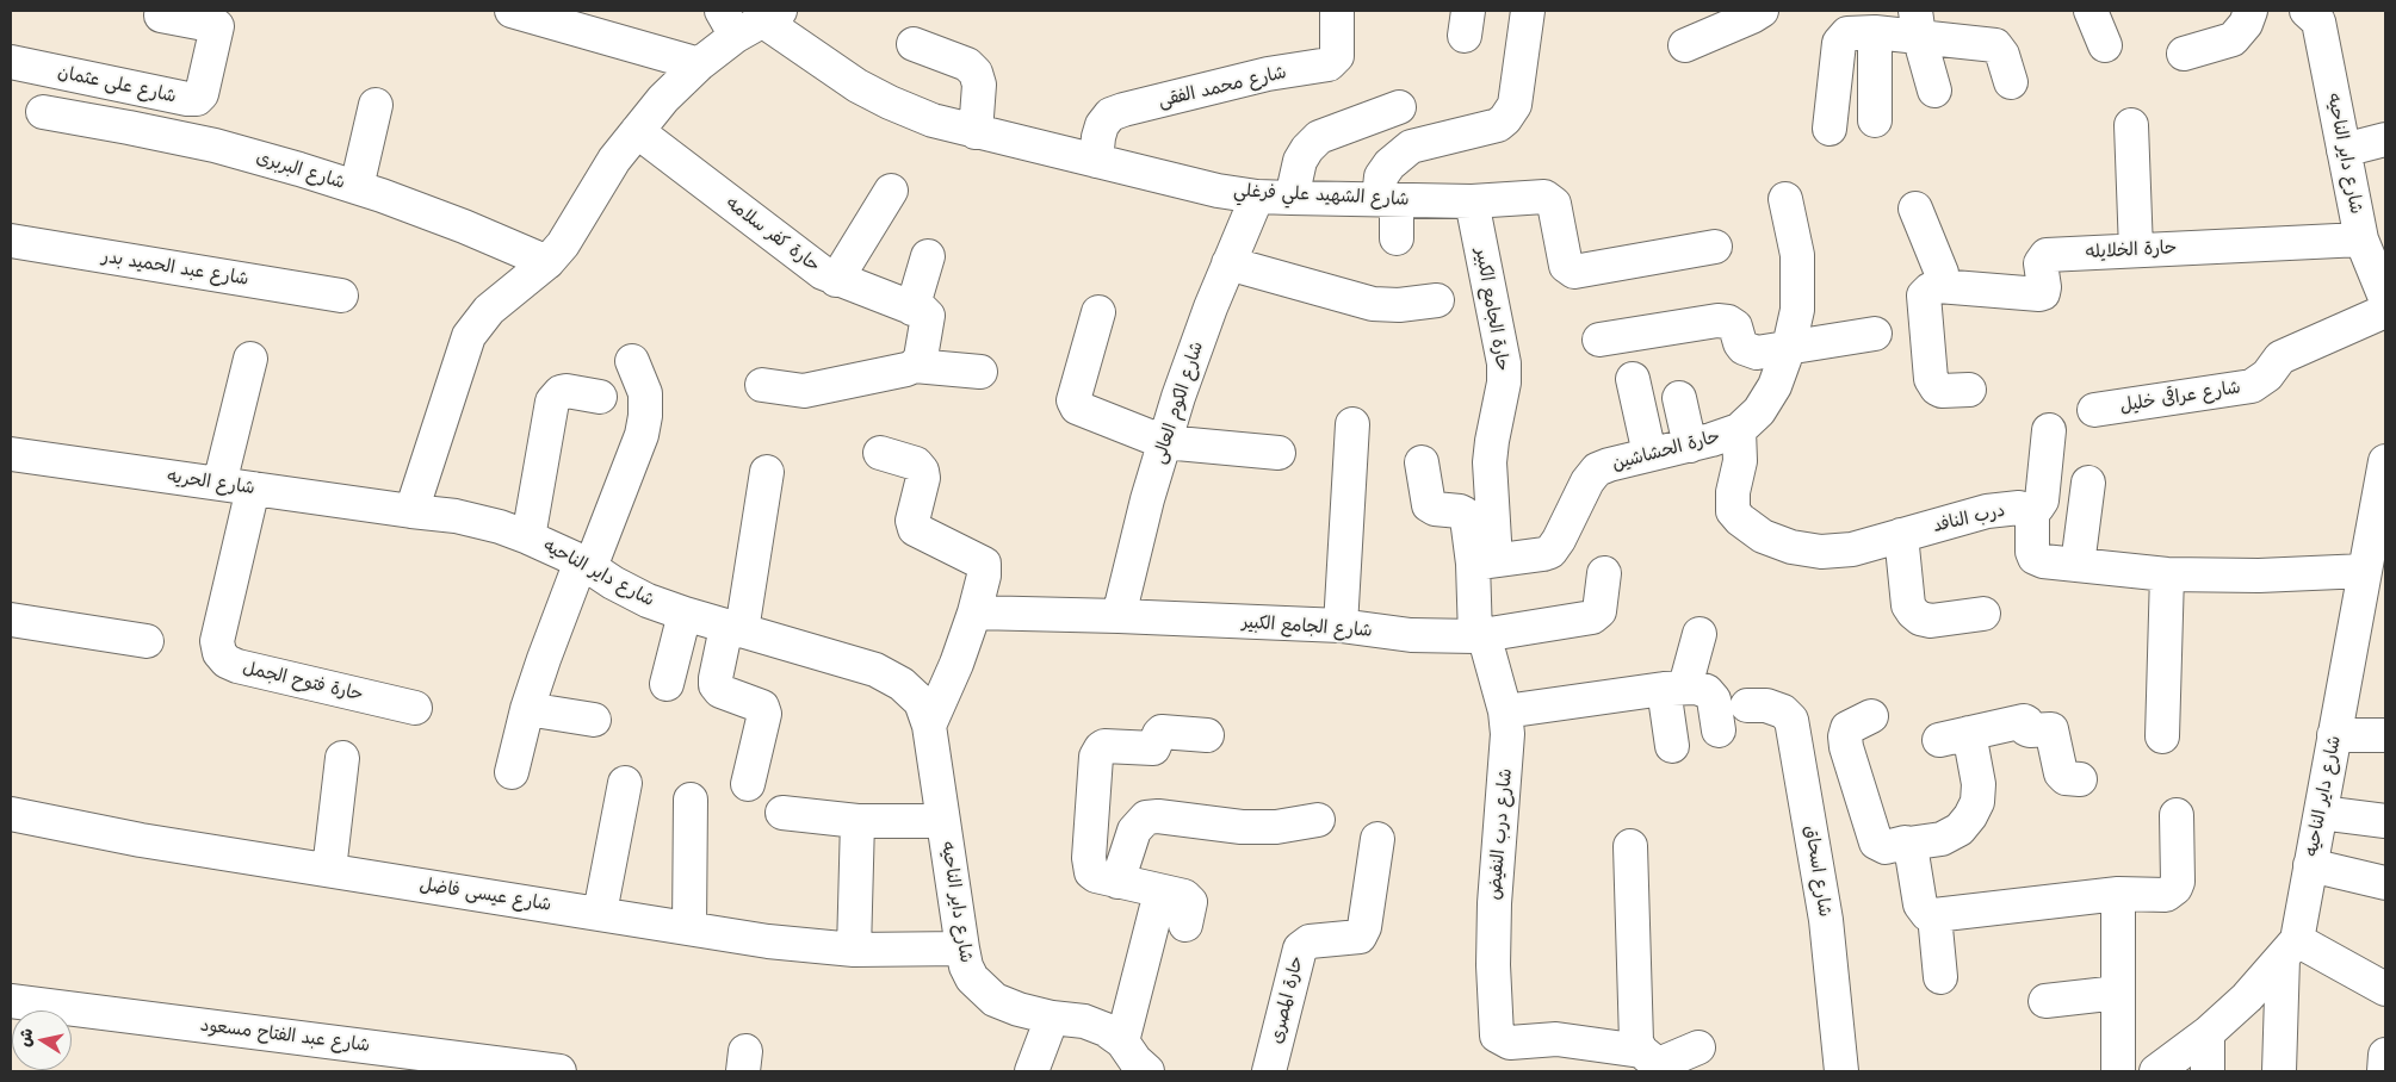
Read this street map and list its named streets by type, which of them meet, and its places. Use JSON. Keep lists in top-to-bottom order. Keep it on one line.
{"streets":{"street":["شارع على عثمان","شارع محمد الفقى","شارع داير الناحيه","شارع البربرى","شارع الشهيد علي فرغلي","حارة كفر سلامه","حارة الخلايله","شارع عبد الحميد بدر","حارة الجامع الكبير","شارع عراقى خليل","شارع الكوم العالى","حارة الحشاشين","شارع الحريه","درب النافد","شارع الجامع الكبير","حارة فتوح الجمل","شارع درب النفيض","شارع اسحاق","شارع عيسى فاضل","حارة المصرى","شارع عبد الفتاح مسعود"]},"crossings":[["شارع محمد الفقى","شارع الشهيد علي فرغلي"],["شارع داير الناحيه","حارة الخلايله"],["شارع داير الناحيه","شارع عراقى خليل"],["شارع داير الناحيه","شارع الحريه"],["شارع داير الناحيه","درب النافد"],["شارع داير الناحيه","شارع عيسى فاضل"],["شارع الشهيد علي فرغلي","حارة الجامع الكبير"],["شارع الشهيد علي فرغلي","شارع الكوم العالى"],["حارة الجامع الكبير","حارة الحشاشين"],["حارة الجامع الكبير","شارع درب النفيض"],["شارع الكوم العالى","شارع الجامع الكبير"],["حارة الحشاشين","درب النافد"],["حارة الحشاشين","شارع درب النفيض"],["شارع الحريه","حارة فتوح الجمل"],["شارع الجامع الكبير","شارع درب النفيض"]],"north":"left"}
